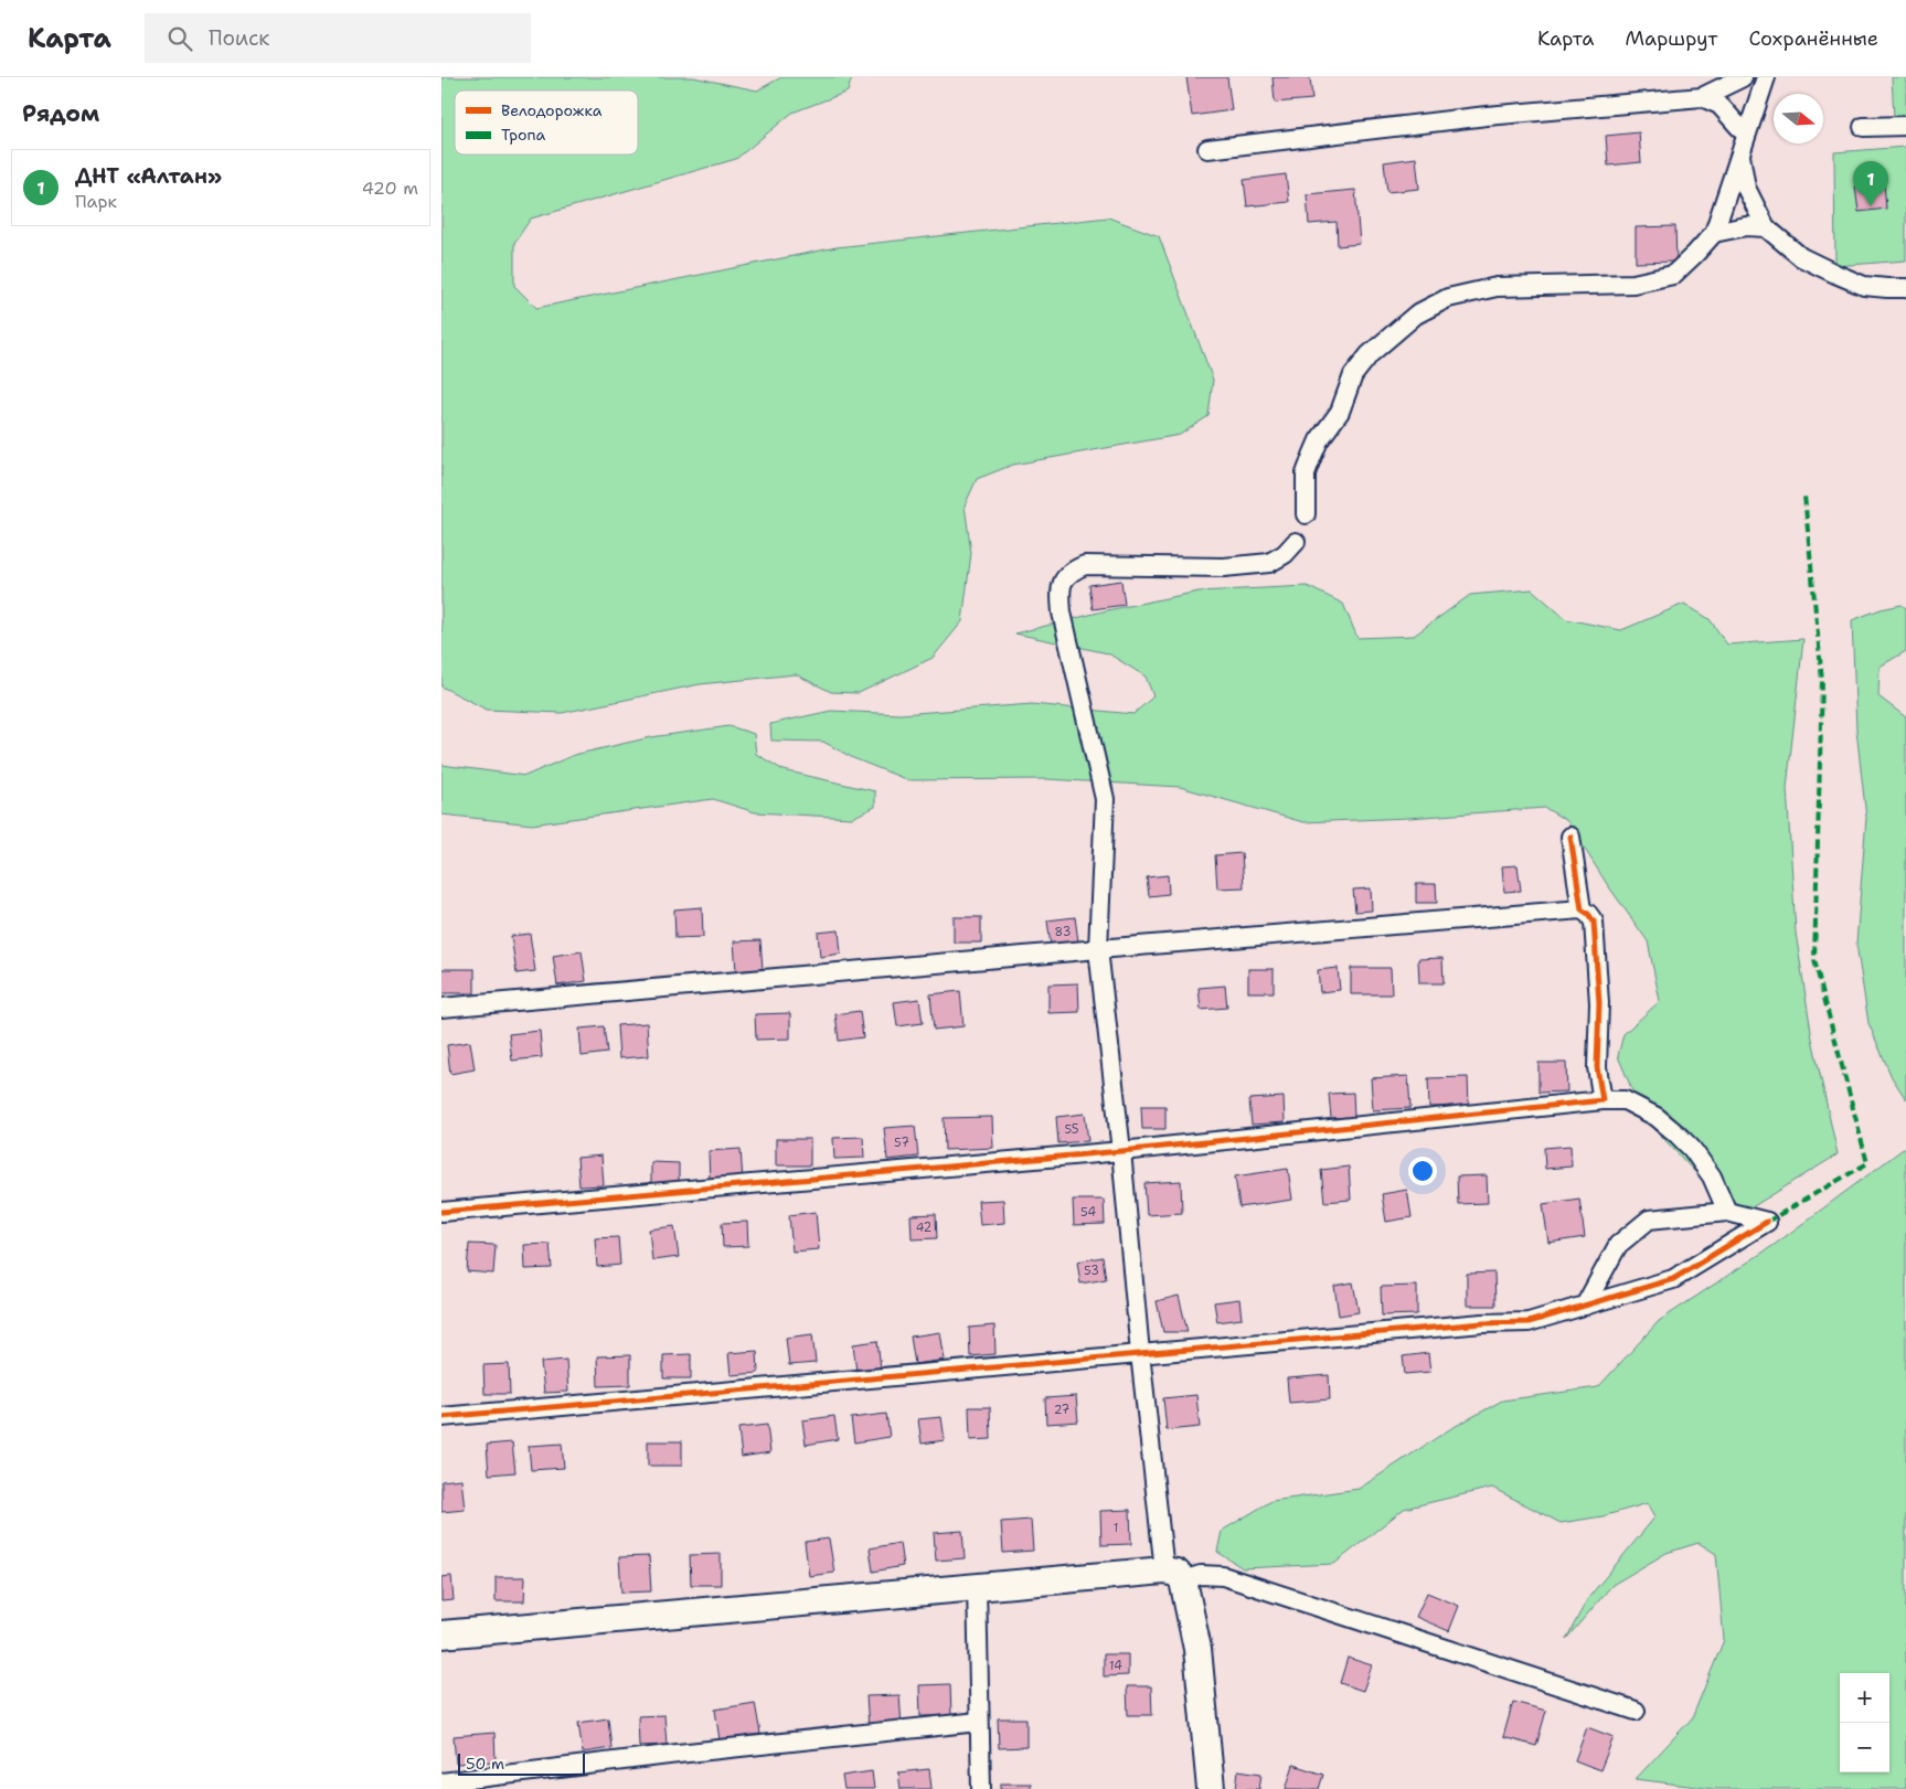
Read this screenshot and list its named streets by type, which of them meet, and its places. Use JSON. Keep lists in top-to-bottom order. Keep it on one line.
{"house_numbers":["83","55","57","54","42","53","27","1","14"],"legend":["Велодорожка","Тропа"],"scale_bar":"50 m","north":"right","page":{"header":"Карта","search":"Поиск","nav":["Карта","Маршрут","Сохранённые"],"heading":"Рядом","list":[{"mark":"1","name":"ДНТ «Алтан»","note":"Парк","value":"420 m"}],"pins":"1","map_buttons":["+","−"],"scale":"50 m"}}
